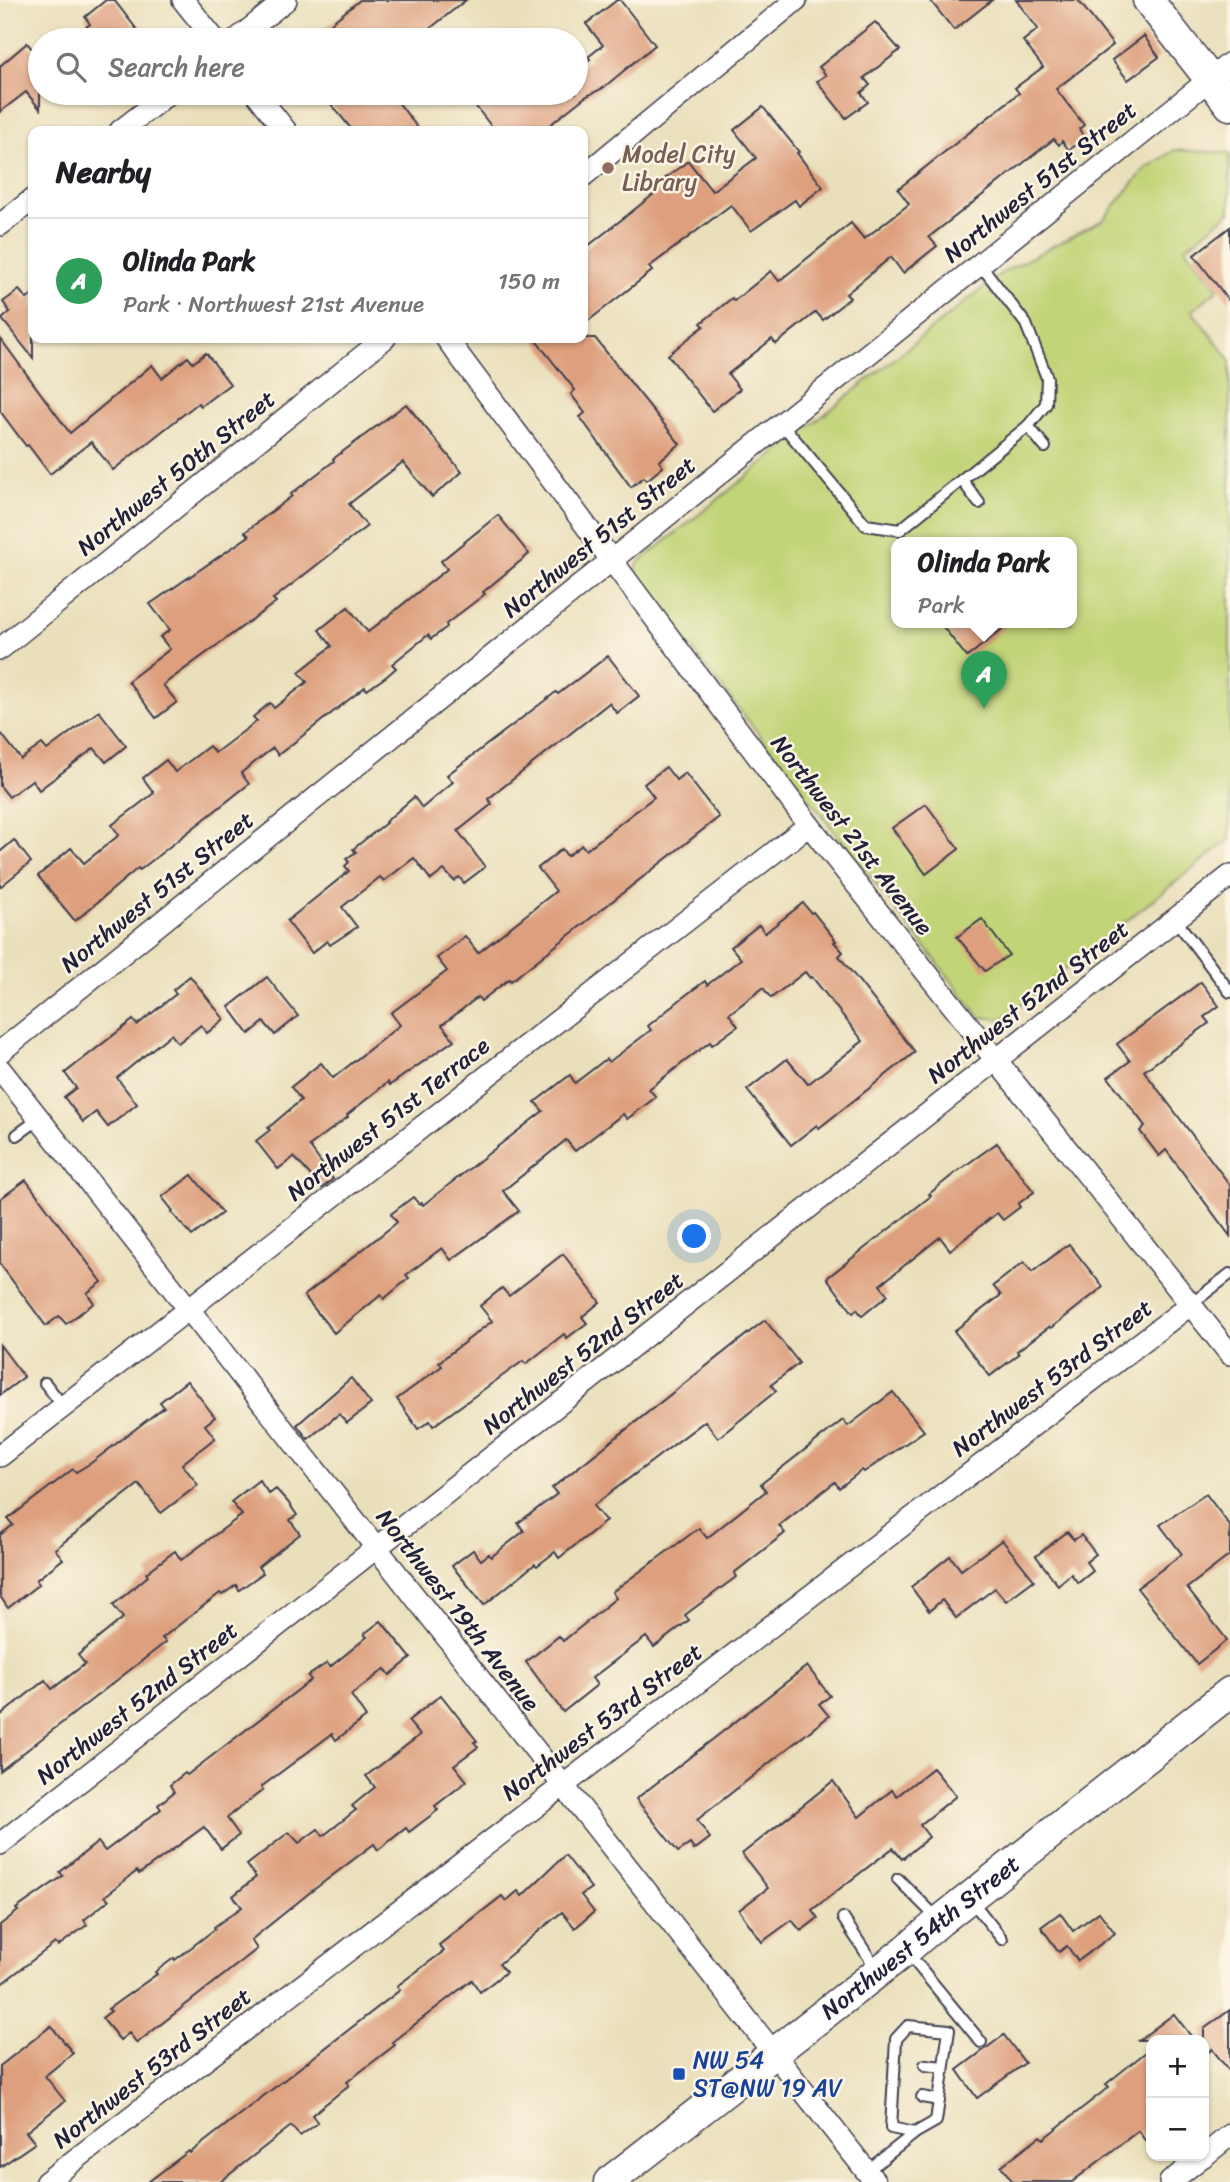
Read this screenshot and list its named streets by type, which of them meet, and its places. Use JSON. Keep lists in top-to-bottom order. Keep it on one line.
{"streets":{"main road":["Northwest 54th Street"],"street":["Northwest 51st Street","Northwest 50th Street","Northwest 21st Avenue","Northwest 52nd Street","Northwest 51st Terrace","Northwest 53rd Street","Northwest 19th Avenue"]},"crossings":[["Northwest 51st Street","Northwest 21st Avenue"],["Northwest 21st Avenue","Northwest 52nd Street"],["Northwest 21st Avenue","Northwest 51st Terrace"],["Northwest 21st Avenue","Northwest 53rd Street"],["Northwest 52nd Street","Northwest 19th Avenue"],["Northwest 51st Terrace","Northwest 19th Avenue"],["Northwest 53rd Street","Northwest 19th Avenue"],["Northwest 19th Avenue","Northwest 54th Street"]],"places":{"other":["Model City Library"],"transit":["NW 54 ST@NW 19 AV"]},"page":{"search":"Search here","heading":"Nearby","list":[{"mark":"A","name":"Olinda Park","note":"Park · Northwest 21st Avenue","value":"150 m"}],"popup":["Olinda Park","Park"],"pins":"A","map_buttons":["+","−"]}}
